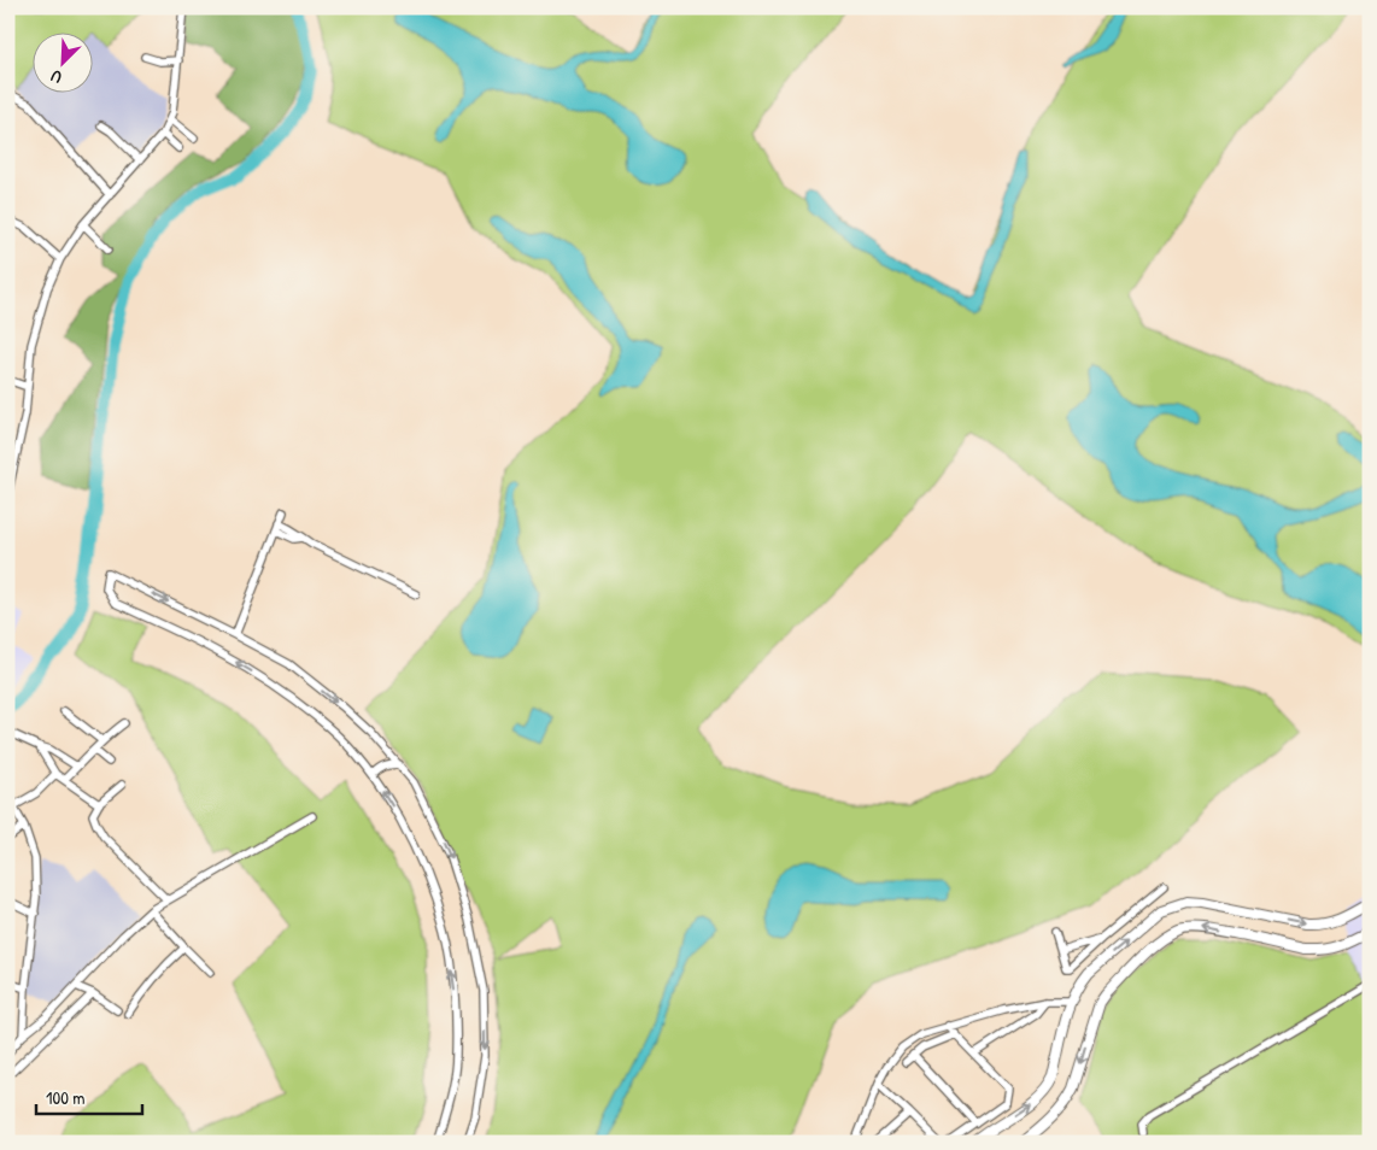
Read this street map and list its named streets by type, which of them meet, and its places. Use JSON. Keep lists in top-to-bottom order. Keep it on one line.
{"scale_bar":"100 m","north":"bottom left"}
